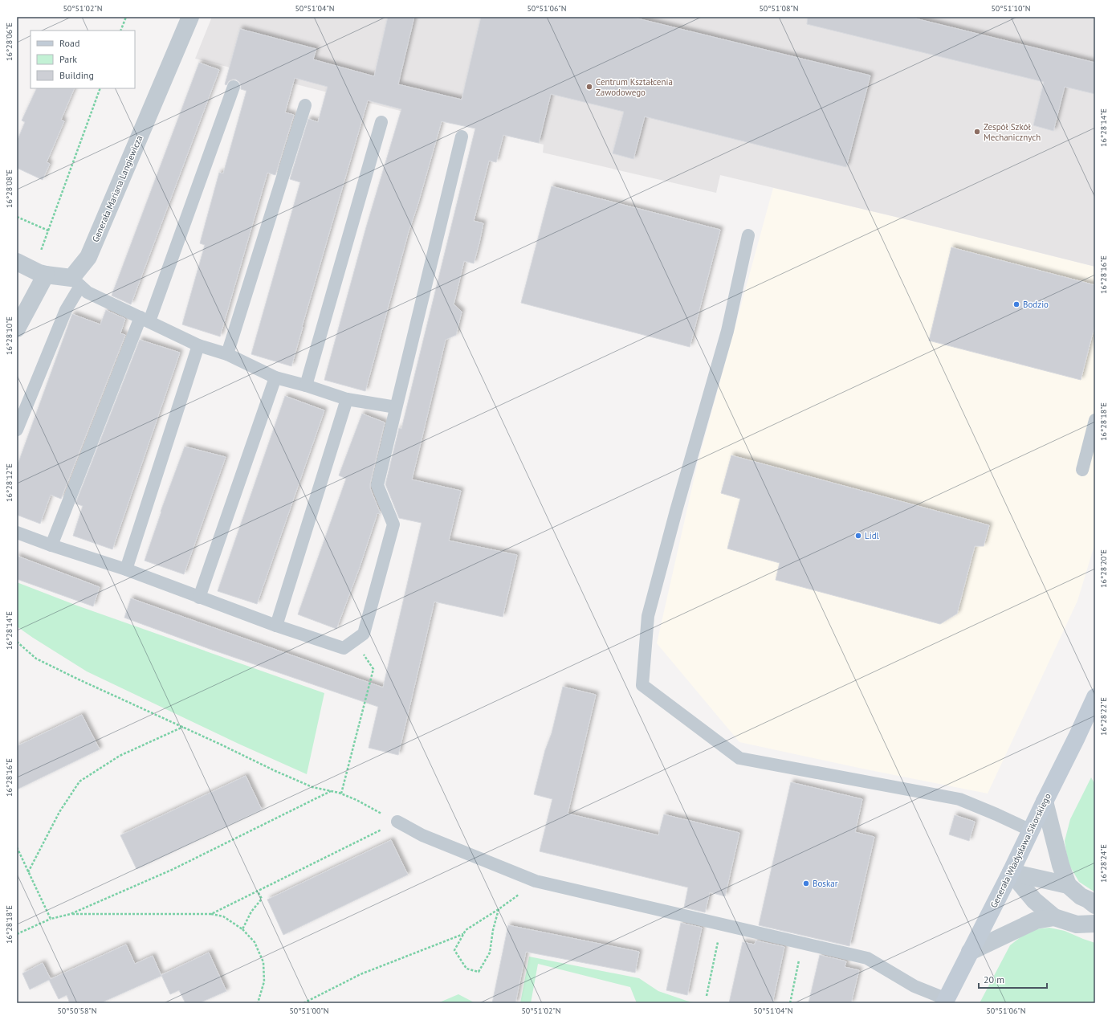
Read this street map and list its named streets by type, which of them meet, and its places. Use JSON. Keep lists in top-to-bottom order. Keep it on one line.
{"streets":{"street":["Generała Mariana Langiewicza","Generała Władysława Sikorskiego"]},"places":["Centrum Kształcenia Zawodowego","Zespół Szkół Mechanicznych","Bodzio","Lidl","Boskar"],"legend":["Road","Park","Building"],"scale_bar":"20 m","coordinates":["50°51'02\"N","50°51'04\"N","50°51'06\"N","50°51'08\"N","50°51'10\"N","16°28'06\"E","16°28'14\"E","16°28'08\"E","16°28'16\"E","16°28'10\"E","16°28'18\"E","16°28'12\"E","16°28'20\"E","16°28'22\"E","16°28'24\"E","50°50'58\"N","50°51'00\"N"]}
